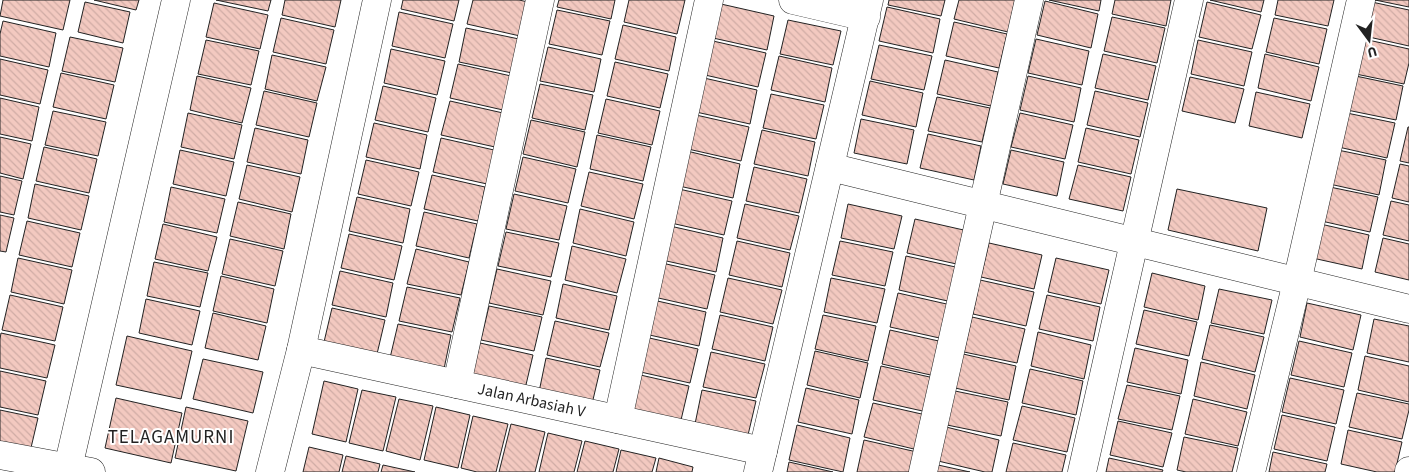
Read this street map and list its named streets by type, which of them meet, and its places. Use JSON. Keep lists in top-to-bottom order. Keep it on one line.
{"streets":{"street":["Jalan Arbasiah V"]},"districts":["TELAGAMURNI"],"north":"bottom"}
